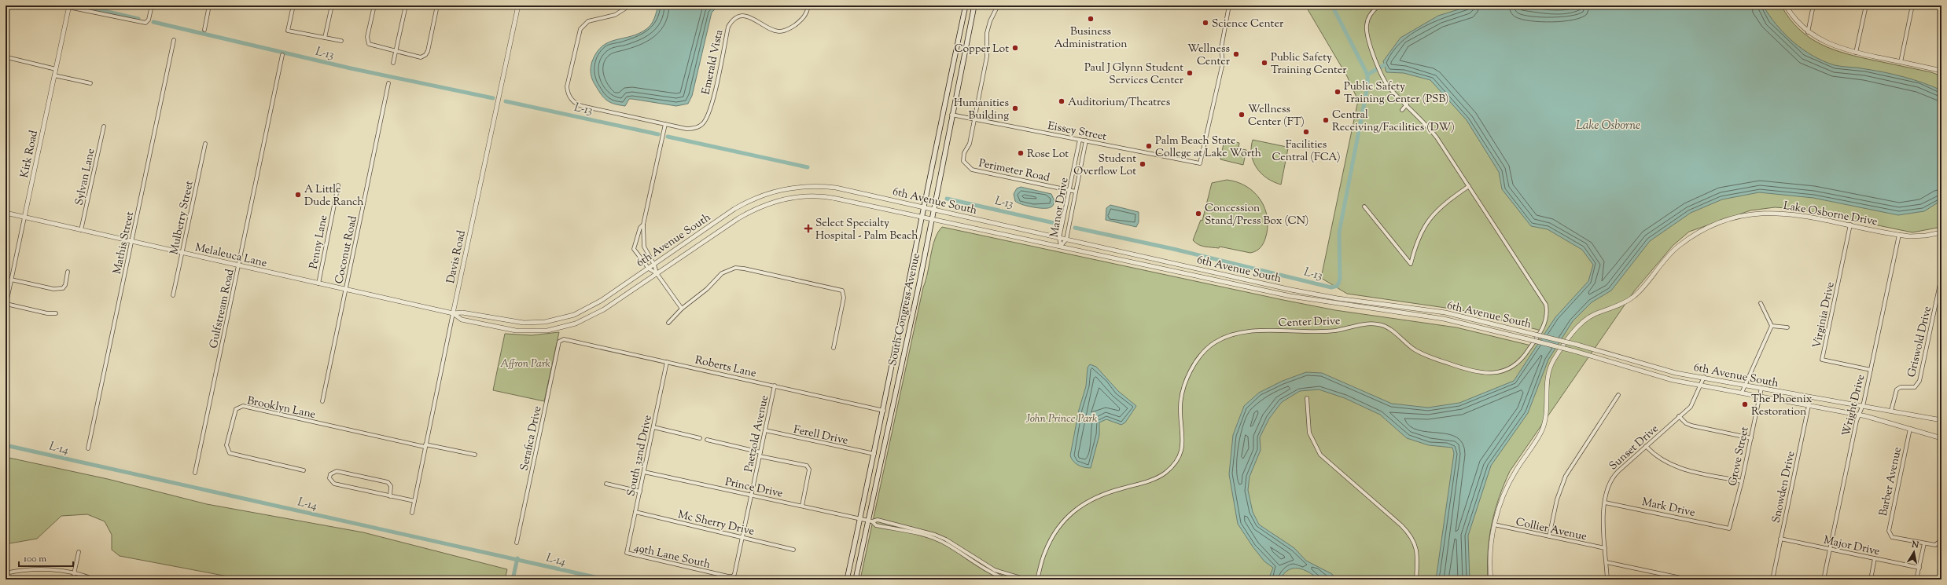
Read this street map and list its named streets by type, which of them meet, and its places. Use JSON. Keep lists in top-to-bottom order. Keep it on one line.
{"streets":{"main road":["South Congress Avenue"],"street":["Emerald Vista","Eissey Street","Kirk Road","Perimeter Road","Sylvan Lane","6th Avenue South","Manor Drive","Lake Osborne Drive","Mulberry Street","Penny Lane","Mathis Street","Coconut Road","Melaleuca Lane","Davis Road","Gulfstream Road","Virginia Drive","Center Drive","Griswold Drive","Roberts Lane","Wright Drive","Brooklyn Lane","Paetzold Avenue","Ferell Drive","Serafica Drive","Sunset Drive","South 32nd Drive","Grove Street","Barber Avenue","Prince Drive","Snowden Drive","Mark Drive","Mc Sherry Drive","Collier Avenue","Major Drive","49th Lane South"]},"crossings":[["Eissey Street","Perimeter Road"],["Eissey Street","Manor Drive"],["Eissey Street","South Congress Avenue"],["Kirk Road","Melaleuca Lane"],["Perimeter Road","Manor Drive"],["Sylvan Lane","Melaleuca Lane"],["6th Avenue South","Manor Drive"],["6th Avenue South","Melaleuca Lane"],["6th Avenue South","South Congress Avenue"],["6th Avenue South","Griswold Drive"],["6th Avenue South","Wright Drive"],["6th Avenue South","Sunset Drive"],["6th Avenue South","Grove Street"],["6th Avenue South","Barber Avenue"],["6th Avenue South","Snowden Drive"],["Lake Osborne Drive","Virginia Drive"],["Lake Osborne Drive","Wright Drive"],["Lake Osborne Drive","Collier Avenue"],["Mulberry Street","Melaleuca Lane"],["Penny Lane","Melaleuca Lane"],["Mathis Street","Melaleuca Lane"],["Coconut Road","Melaleuca Lane"],["Melaleuca Lane","Davis Road"],["Melaleuca Lane","Gulfstream Road"],["Davis Road","Brooklyn Lane"],["South Congress Avenue","Roberts Lane"],["South Congress Avenue","Ferell Drive"],["South Congress Avenue","Prince Drive"],["Virginia Drive","Wright Drive"],["Roberts Lane","Paetzold Avenue"],["Roberts Lane","Serafica Drive"],["Roberts Lane","South 32nd Drive"],["Wright Drive","Major Drive"],["Paetzold Avenue","Ferell Drive"],["Paetzold Avenue","Prince Drive"],["Paetzold Avenue","Mc Sherry Drive"],["Paetzold Avenue","49th Lane South"],["Sunset Drive","Mark Drive"],["Sunset Drive","Collier Avenue"],["South 32nd Drive","Prince Drive"],["South 32nd Drive","Mc Sherry Drive"],["South 32nd Drive","49th Lane South"],["Grove Street","Mark Drive"],["Snowden Drive","Major Drive"]],"water":["L-13","Lake Osborne","L-14"],"parks":["Affron Park","John Prince Park"],"places":{"other":["Business Administration","Science Center","Copper Lot","Wellness Center","Public Safety Training Center","Paul J Glynn Student Services Center","Public Safety Training Center (PSB)","Auditorium/Theatres","Humanities Building","Wellness Center (FT)","Central Receiving/Facilities (DW)","Facilities Central (FCA)","Palm Beach State College at Lake Worth","Rose Lot","Student Overflow Lot","A Little Dude Ranch","Concession Stand/Press Box (CN)","The Phoenix Restoration"],"health":["Select Specialty Hospital - Palm Beach"]},"scale_bar":"100 m","north":"top"}
